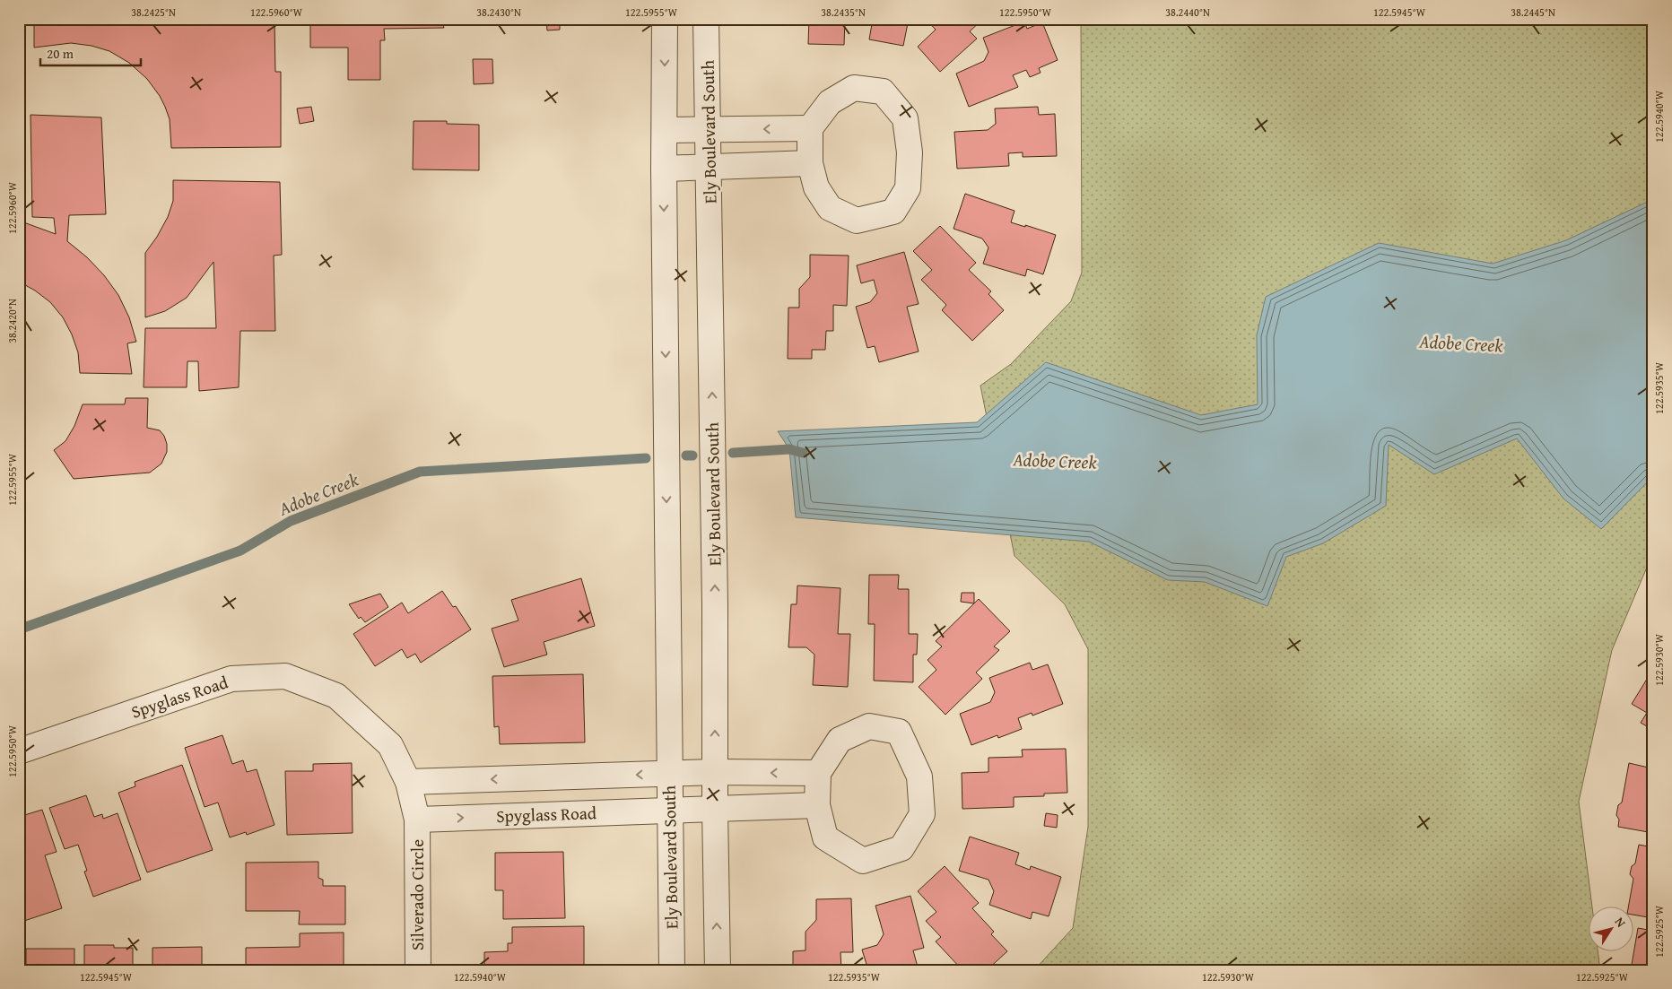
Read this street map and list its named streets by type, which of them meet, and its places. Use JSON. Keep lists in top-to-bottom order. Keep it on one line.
{"streets":{"street":["Ely Boulevard South","Spyglass Road","Silverado Circle"]},"crossings":[["Ely Boulevard South","Spyglass Road"],["Spyglass Road","Silverado Circle"]],"water":["Adobe Creek"],"scale_bar":"20 m","north":"top right","coordinates":["38.2425°N","122.5960°W","38.2430°N","122.5955°W","38.2435°N","122.5950°W","38.2440°N","122.5945°W","38.2445°N","122.5940°W","38.2420°N","122.5935°W","122.5930°W","122.5925°W"]}
